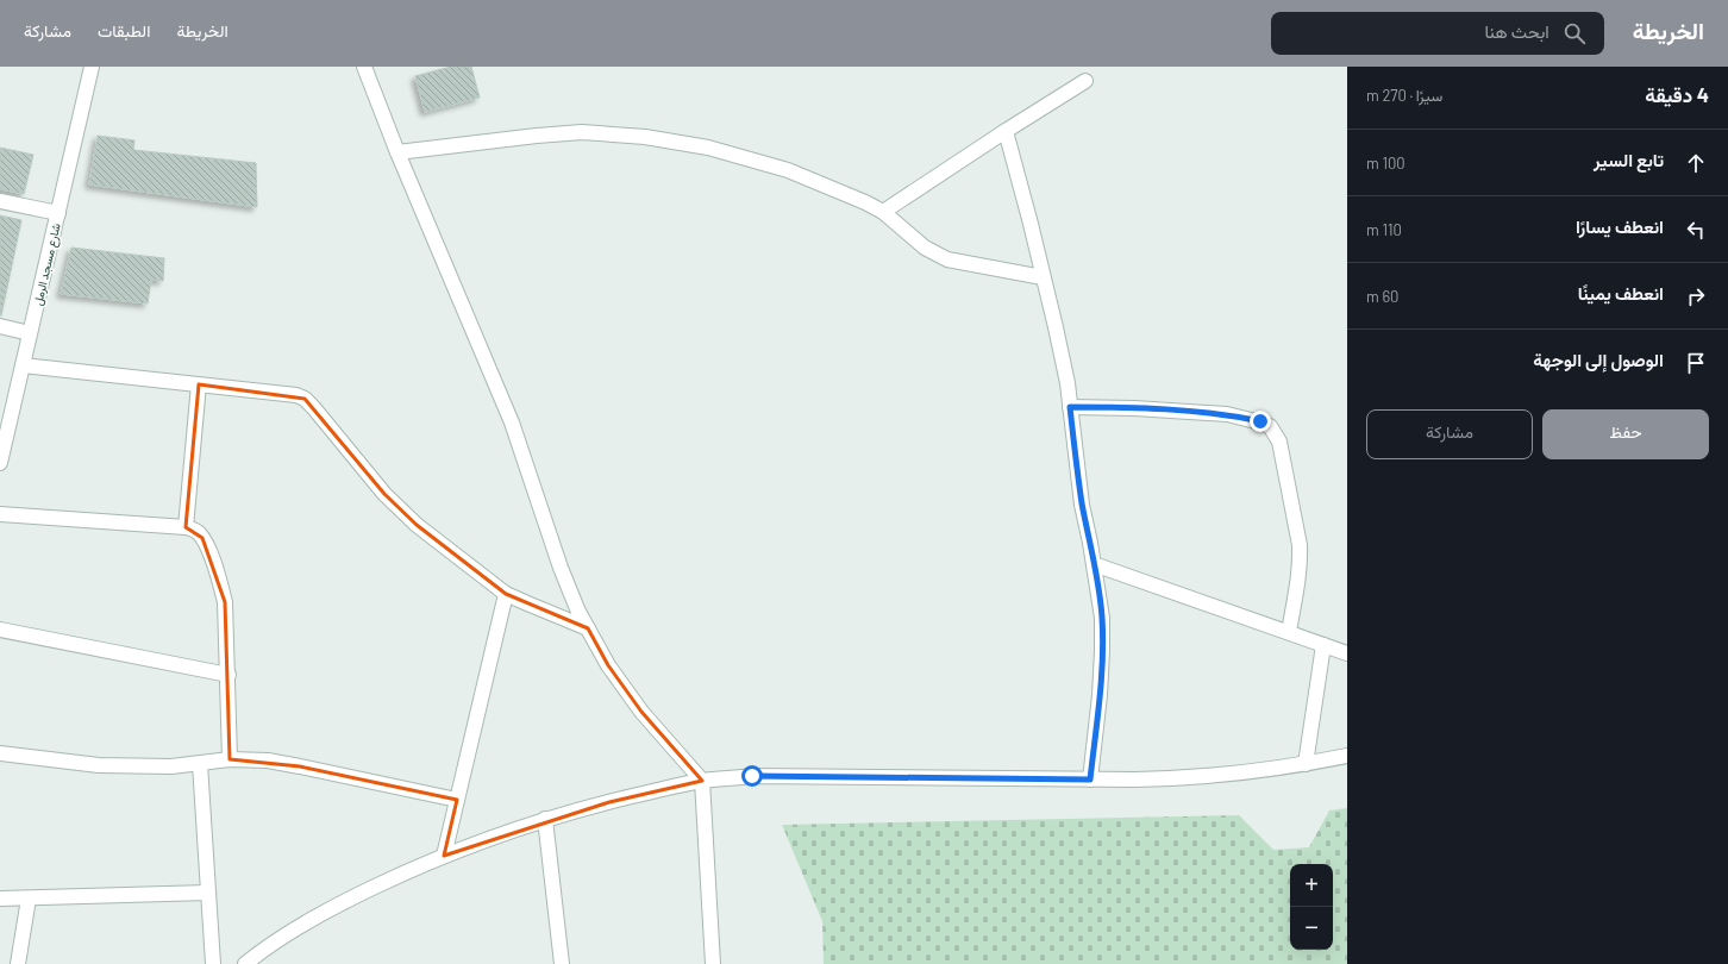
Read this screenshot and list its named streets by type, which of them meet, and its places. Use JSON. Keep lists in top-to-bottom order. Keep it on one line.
{"streets":{"street":["شارع مسجد الرمل"]},"page":{"header":"الخريطة","search":"ابحث هنا","nav":["الخريطة","الطبقات","مشاركة"],"heading":["4 دقيقة","سيرًا · 270 m"],"list":[["تابع السير","100 m"],["انعطف يسارًا","110 m"],["انعطف يمينًا","60 m"],"الوصول إلى الوجهة"],"buttons":["حفظ","مشاركة"],"map_buttons":["+","−"]}}
